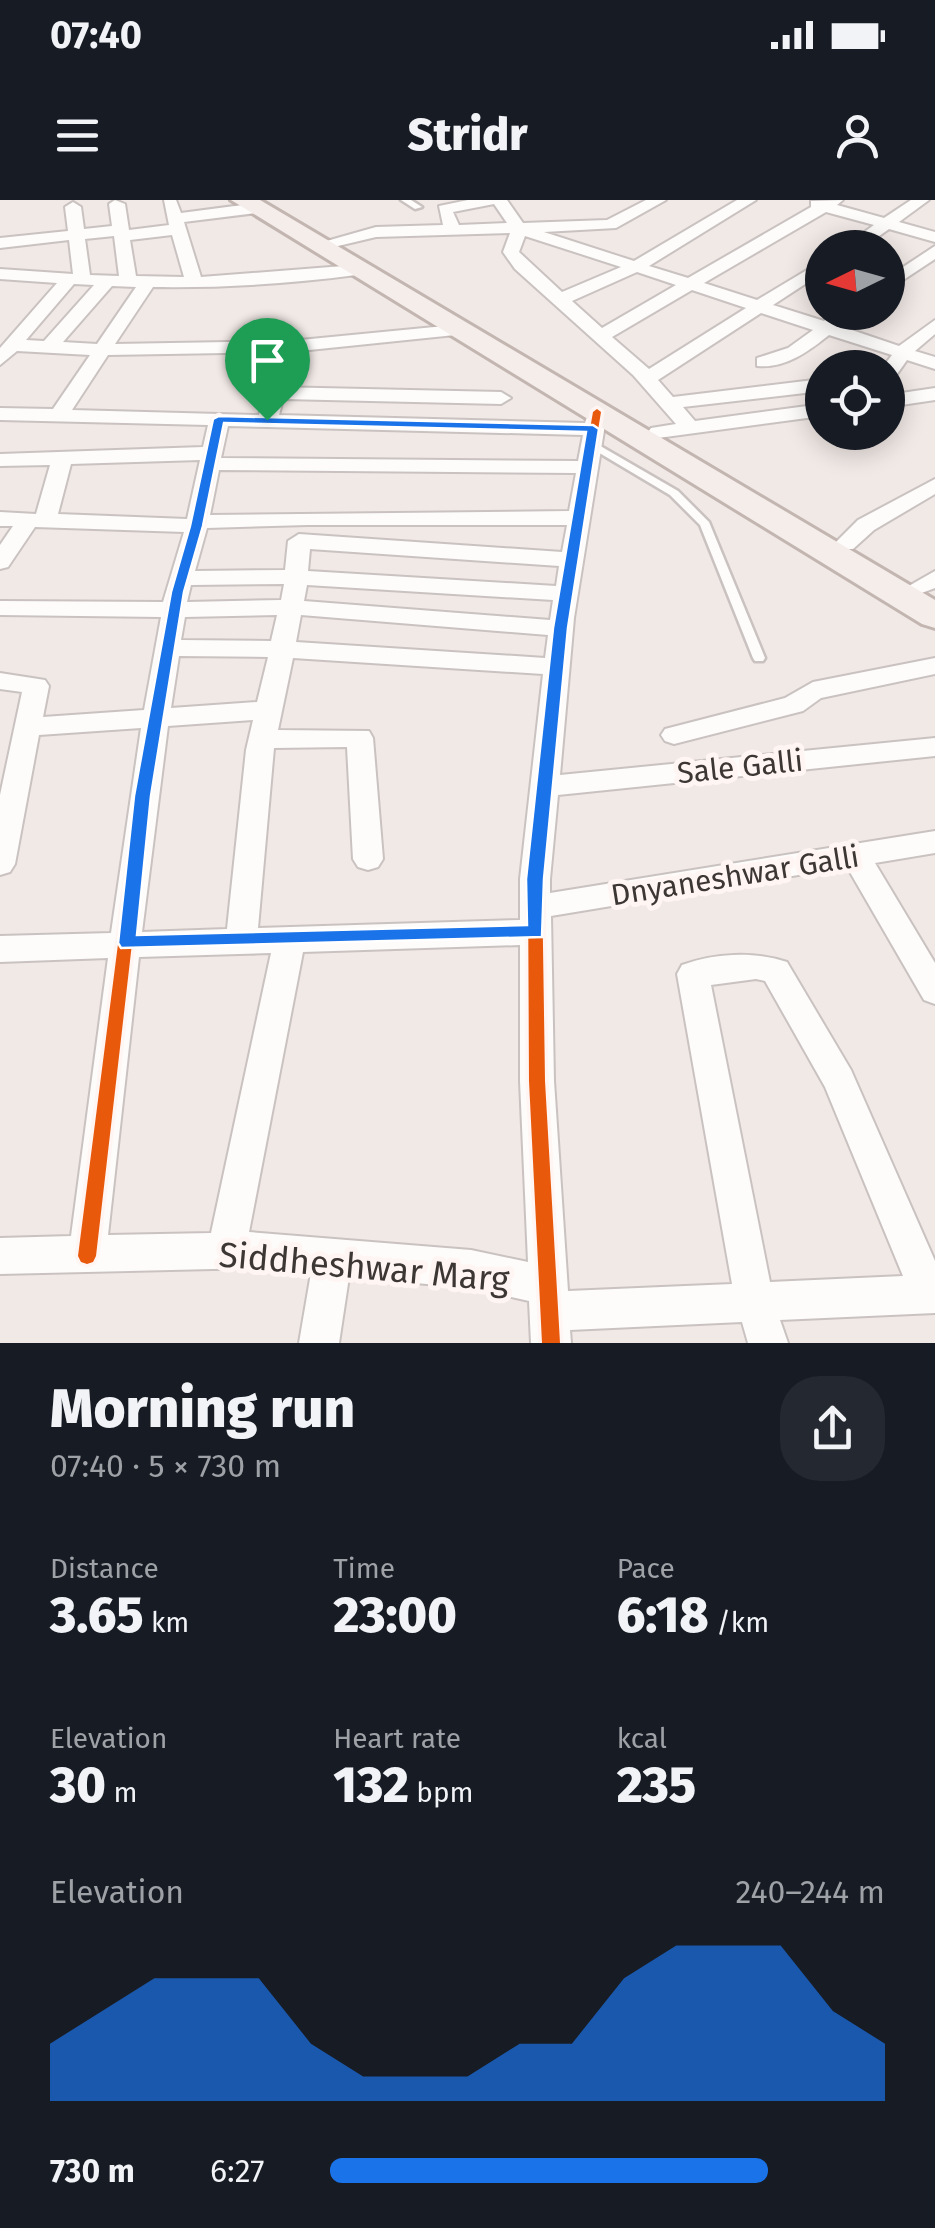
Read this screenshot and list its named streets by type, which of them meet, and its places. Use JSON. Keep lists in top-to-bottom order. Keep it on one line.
{"streets":{"street":["Sale Galli","Dnyaneshwar Galli","Siddheshwar Marg"]},"north":"left","page":{"status":"07:40","header":"Stridr","heading":["Morning run","07:40 · 5 × 730 m"],"stats":[["Distance","3.65 km"],["Time","23:00"],["Pace","6:18 /km"],["Elevation","30 m"],["Heart rate","132 bpm"],["kcal","235"]],"chart":["Elevation","240–244 m"],"list":[{"name":"730 m","note":"6:27"}]}}
